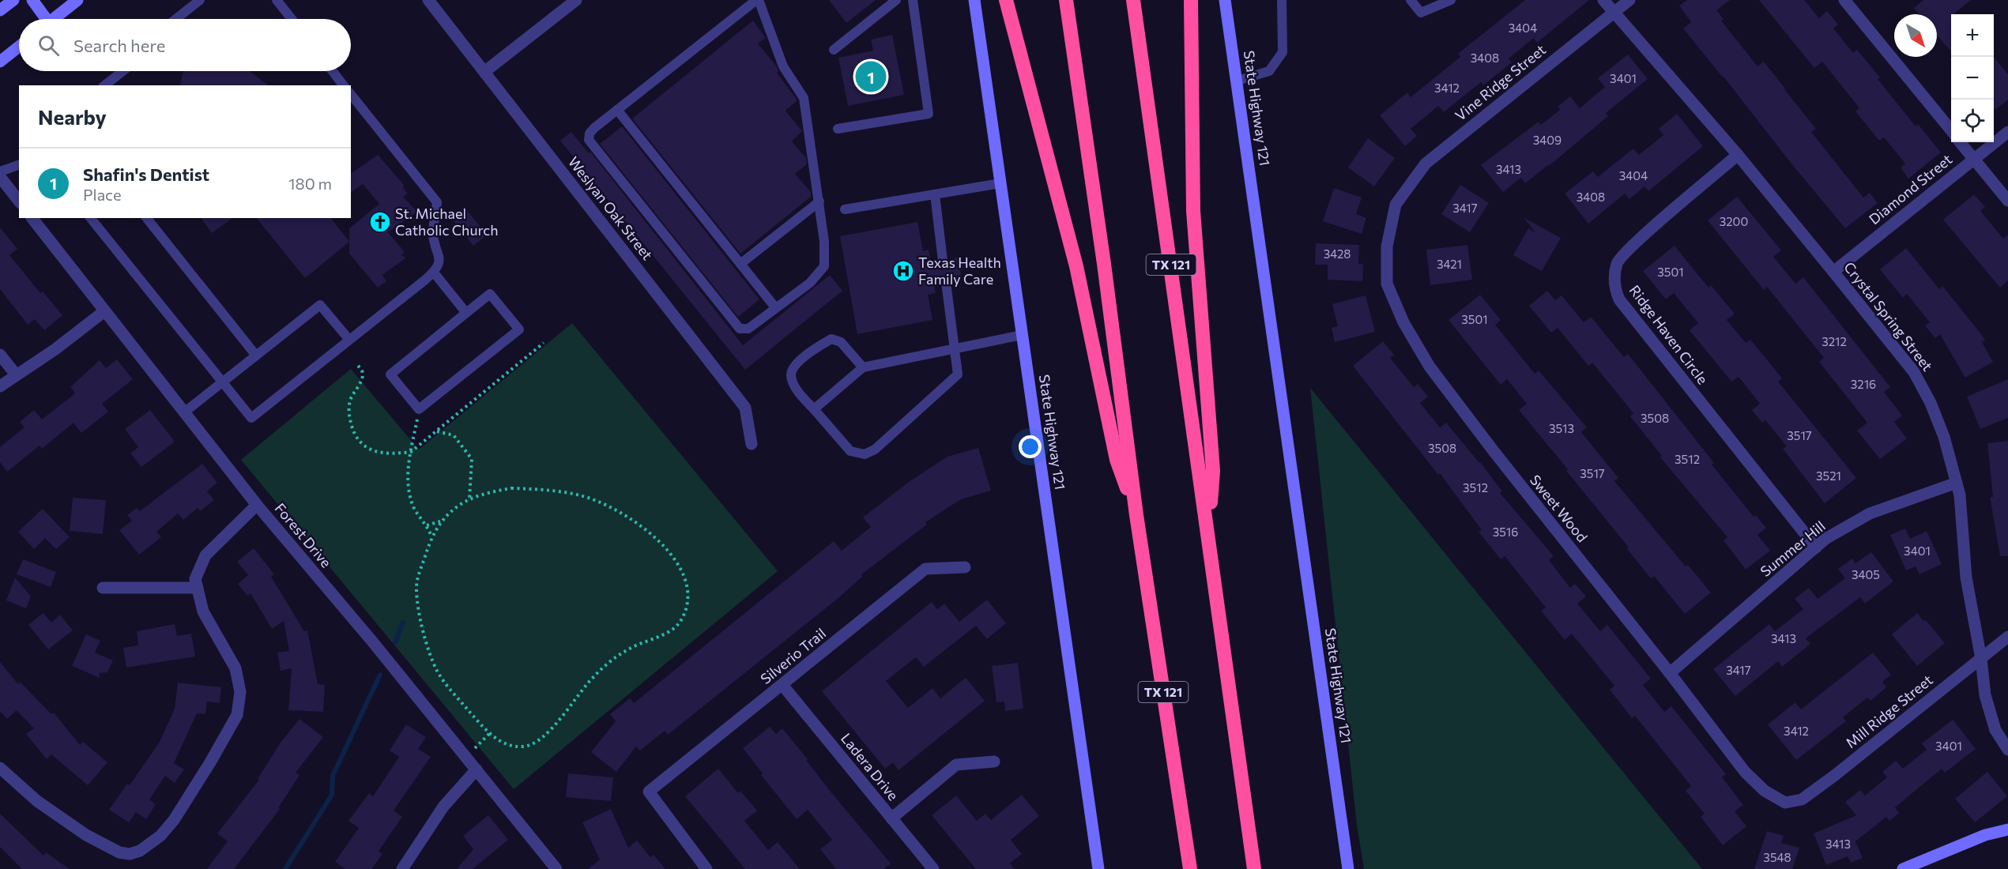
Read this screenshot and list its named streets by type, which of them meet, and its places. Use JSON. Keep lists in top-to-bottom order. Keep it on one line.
{"streets":{"highway":["TX 121"],"main road":["State Highway 121"],"street":["Vine Ridge Street","Diamond Street","Weslyan Oak Street","Crystal Spring Street","Ridge Haven Circle","Sweet Wood","Forest Drive","Summer Hill","Silverio Trail","Mill Ridge Street","Ladera Drive"]},"crossings":[["Vine Ridge Street","Crystal Spring Street"],["Vine Ridge Street","Sweet Wood"],["Diamond Street","Crystal Spring Street"],["Crystal Spring Street","Ridge Haven Circle"],["Crystal Spring Street","Summer Hill"],["Crystal Spring Street","Mill Ridge Street"],["Ridge Haven Circle","Summer Hill"],["Sweet Wood","Summer Hill"],["Sweet Wood","Mill Ridge Street"],["Silverio Trail","Ladera Drive"]],"places":{"church":["St. Michael Catholic Church"],"hospital":["Texas Health Family Care"]},"house_numbers":["3404","3408","3401","3412","3409","3413","3404","3408","3417","3200","3428","3421","3501","3501","3212","3216","3508","3513","3517","3508","3512","3517","3521","3512","3516","3401","3405","3413","3417","3412","3401","3413","3548"],"north":"bottom right","page":{"map_buttons":["+","−"],"search":"Search here","pins":"1","heading":"Nearby","list":[{"mark":"1","name":"Shafin's Dentist","note":"Place","value":"180 m"}]}}
